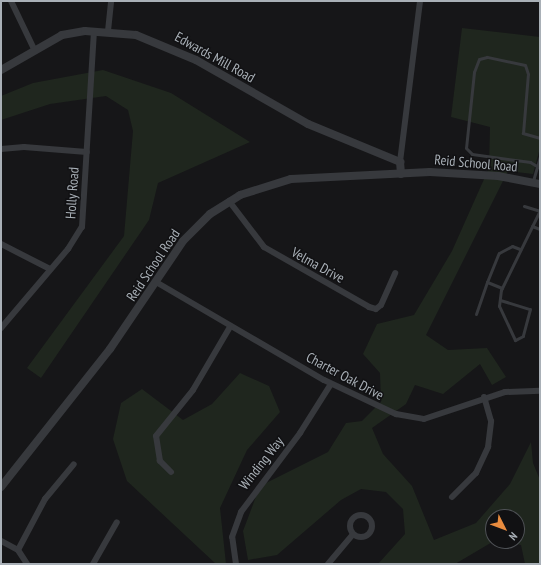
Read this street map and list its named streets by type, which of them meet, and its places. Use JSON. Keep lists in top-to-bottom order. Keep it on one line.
{"streets":{"street":["Edwards Mill Road","Reid School Road","Holly Road","Velma Drive","Charter Oak Drive","Winding Way"]},"crossings":[["Edwards Mill Road","Holly Road"],["Reid School Road","Velma Drive"],["Reid School Road","Charter Oak Drive"],["Charter Oak Drive","Winding Way"]],"north":"bottom right"}
